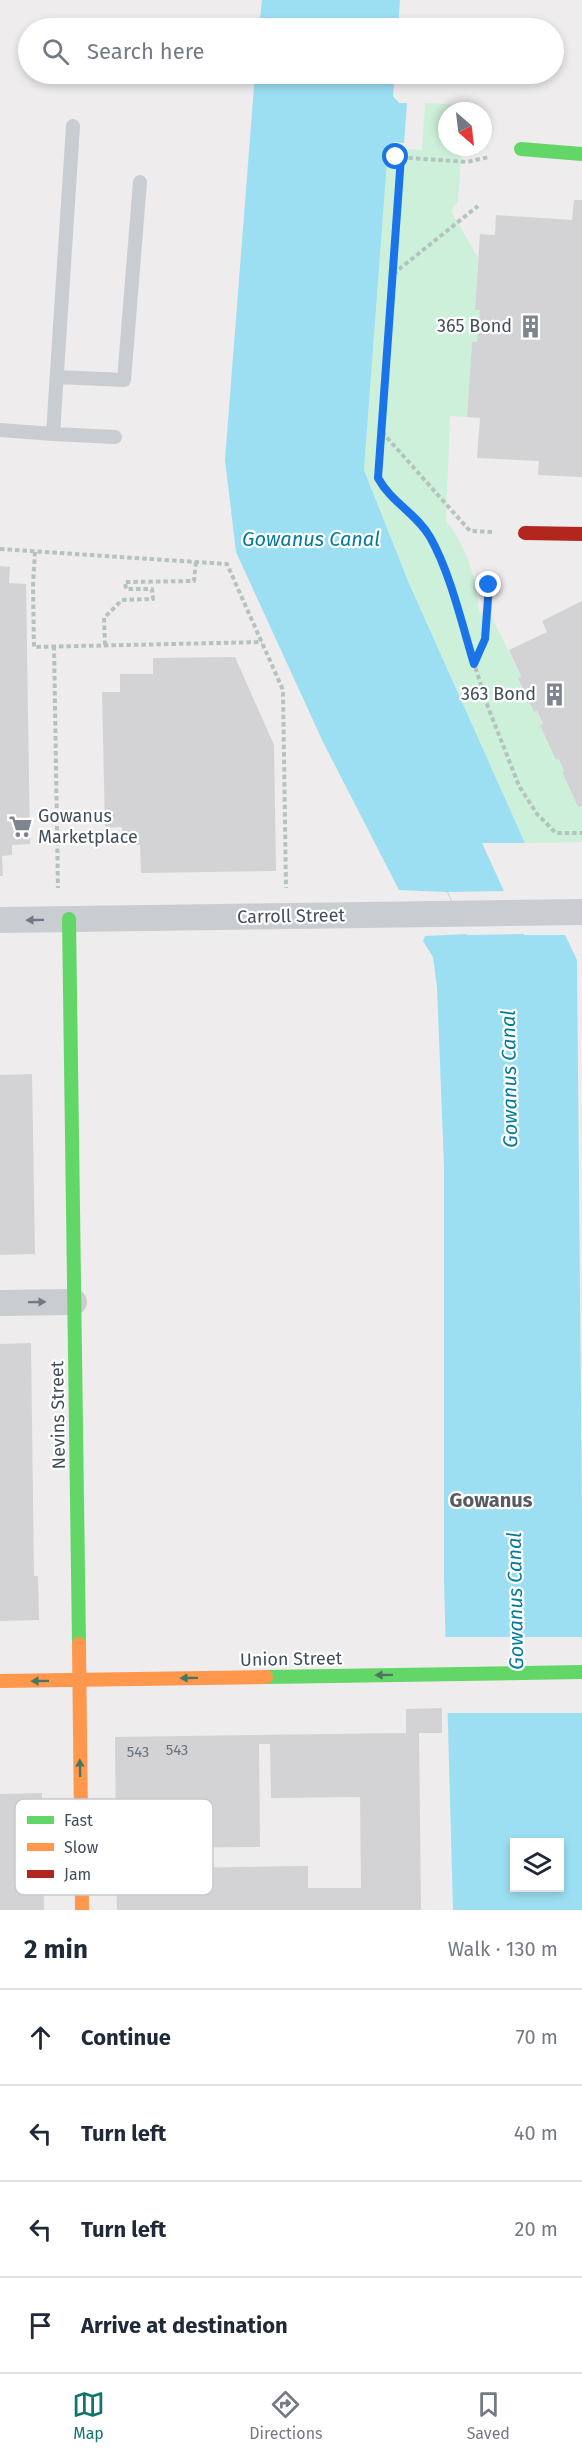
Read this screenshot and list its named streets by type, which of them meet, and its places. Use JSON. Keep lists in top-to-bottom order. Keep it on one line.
{"streets":{"street":["Carroll Street","Nevins Street","Union Street"]},"crossings":[["Carroll Street","Nevins Street"],["Nevins Street","Union Street"]],"one_way":["Union Street"],"districts":["Gowanus"],"water":["Gowanus Canal"],"places":{"building":["365 Bond","363 Bond"],"supermarket":["Gowanus Marketplace"]},"house_numbers":["543","543"],"legend":["Fast","Slow","Jam"],"north":"bottom right","page":{"search":"Search here","heading":["2 min","Walk · 130 m"],"list":[["Continue","70 m"],["Turn left","40 m"],["Turn left","20 m"],"Arrive at destination"],"nav":["Map","Directions","Saved"]}}
